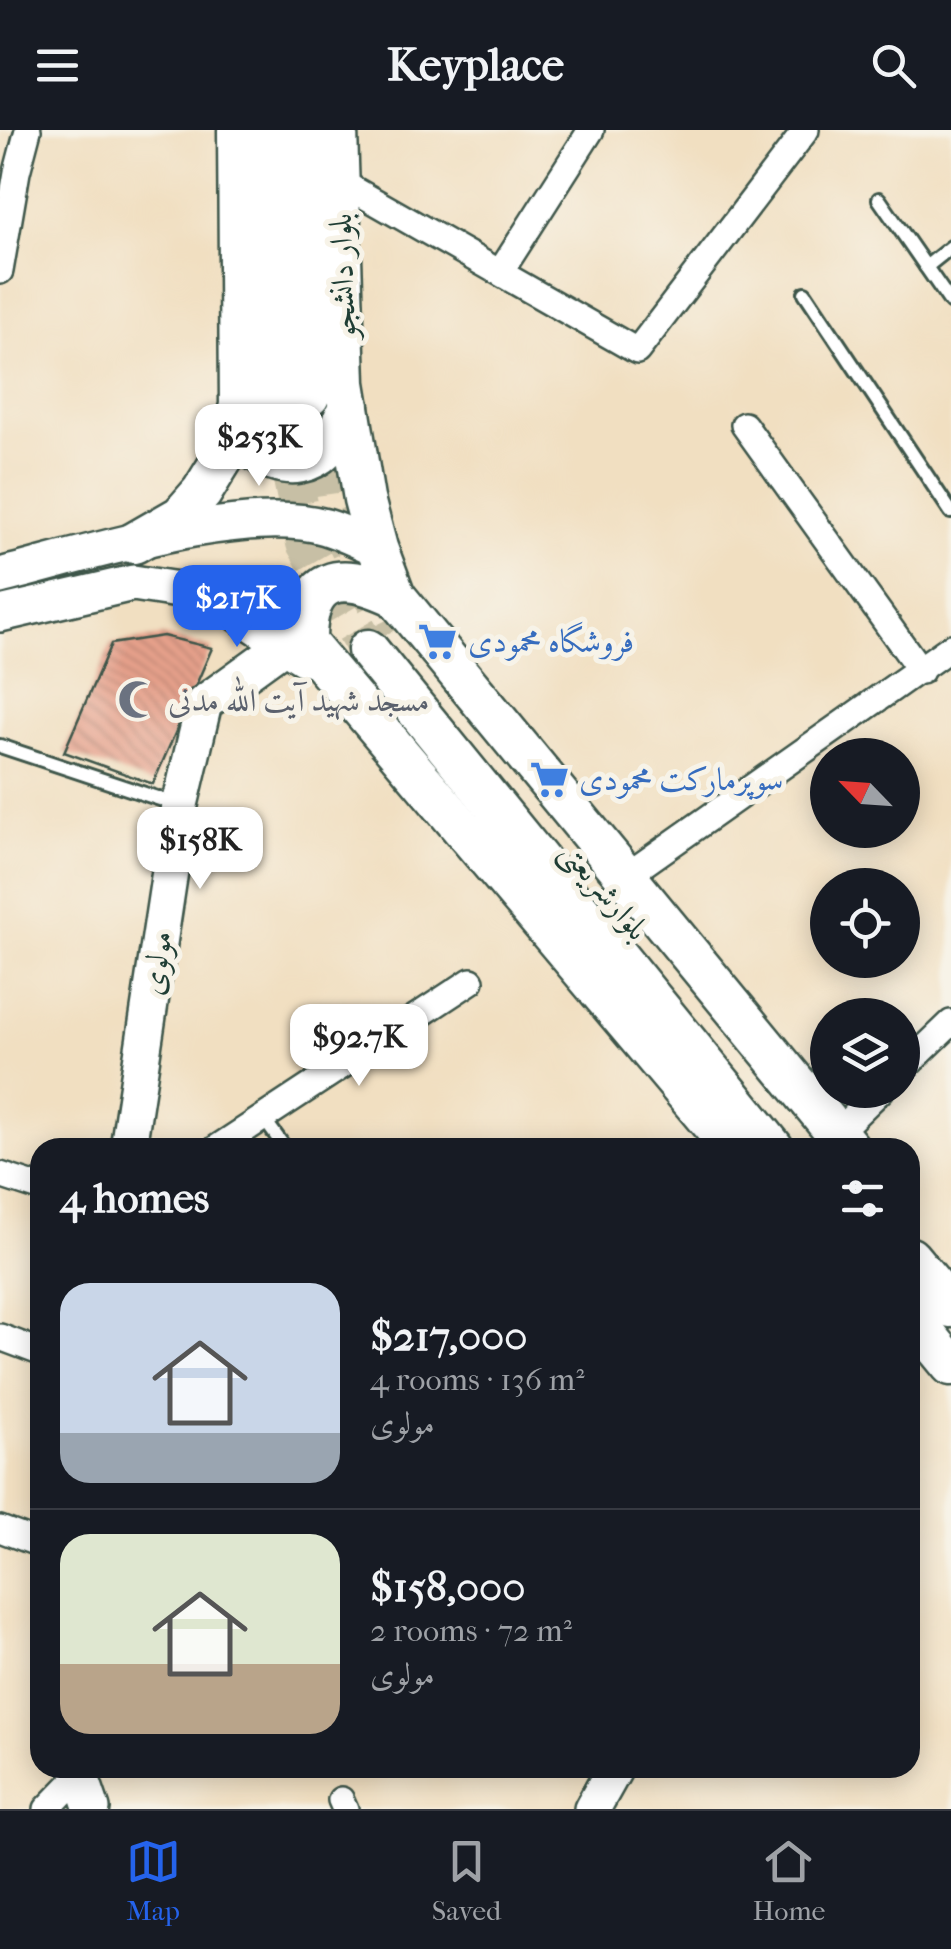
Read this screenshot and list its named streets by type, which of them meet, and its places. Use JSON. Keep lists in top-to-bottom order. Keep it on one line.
{"streets":{"main road":["بلوار دانشجو","بلوارشریعتی","مولوی"]},"crossings":[["بلوار دانشجو","بلوارشریعتی"]],"places":{"supermarket":["فروشگاه محمودی","سوپرمارکت محمودی"],"mosque":["مسجد شهید آیت الله مدنی"]},"north":"top left","page":{"header":"Keyplace","price":["$253K","$217K","$158K","$92.7K"],"heading":"4 homes","list":[{"name":"$217,000","note":"4 rooms · 136 m² · مولوی"},{"name":"$158,000","note":"2 rooms · 72 m² · مولوی"}],"tabs":["Map","Saved","Home"]}}
